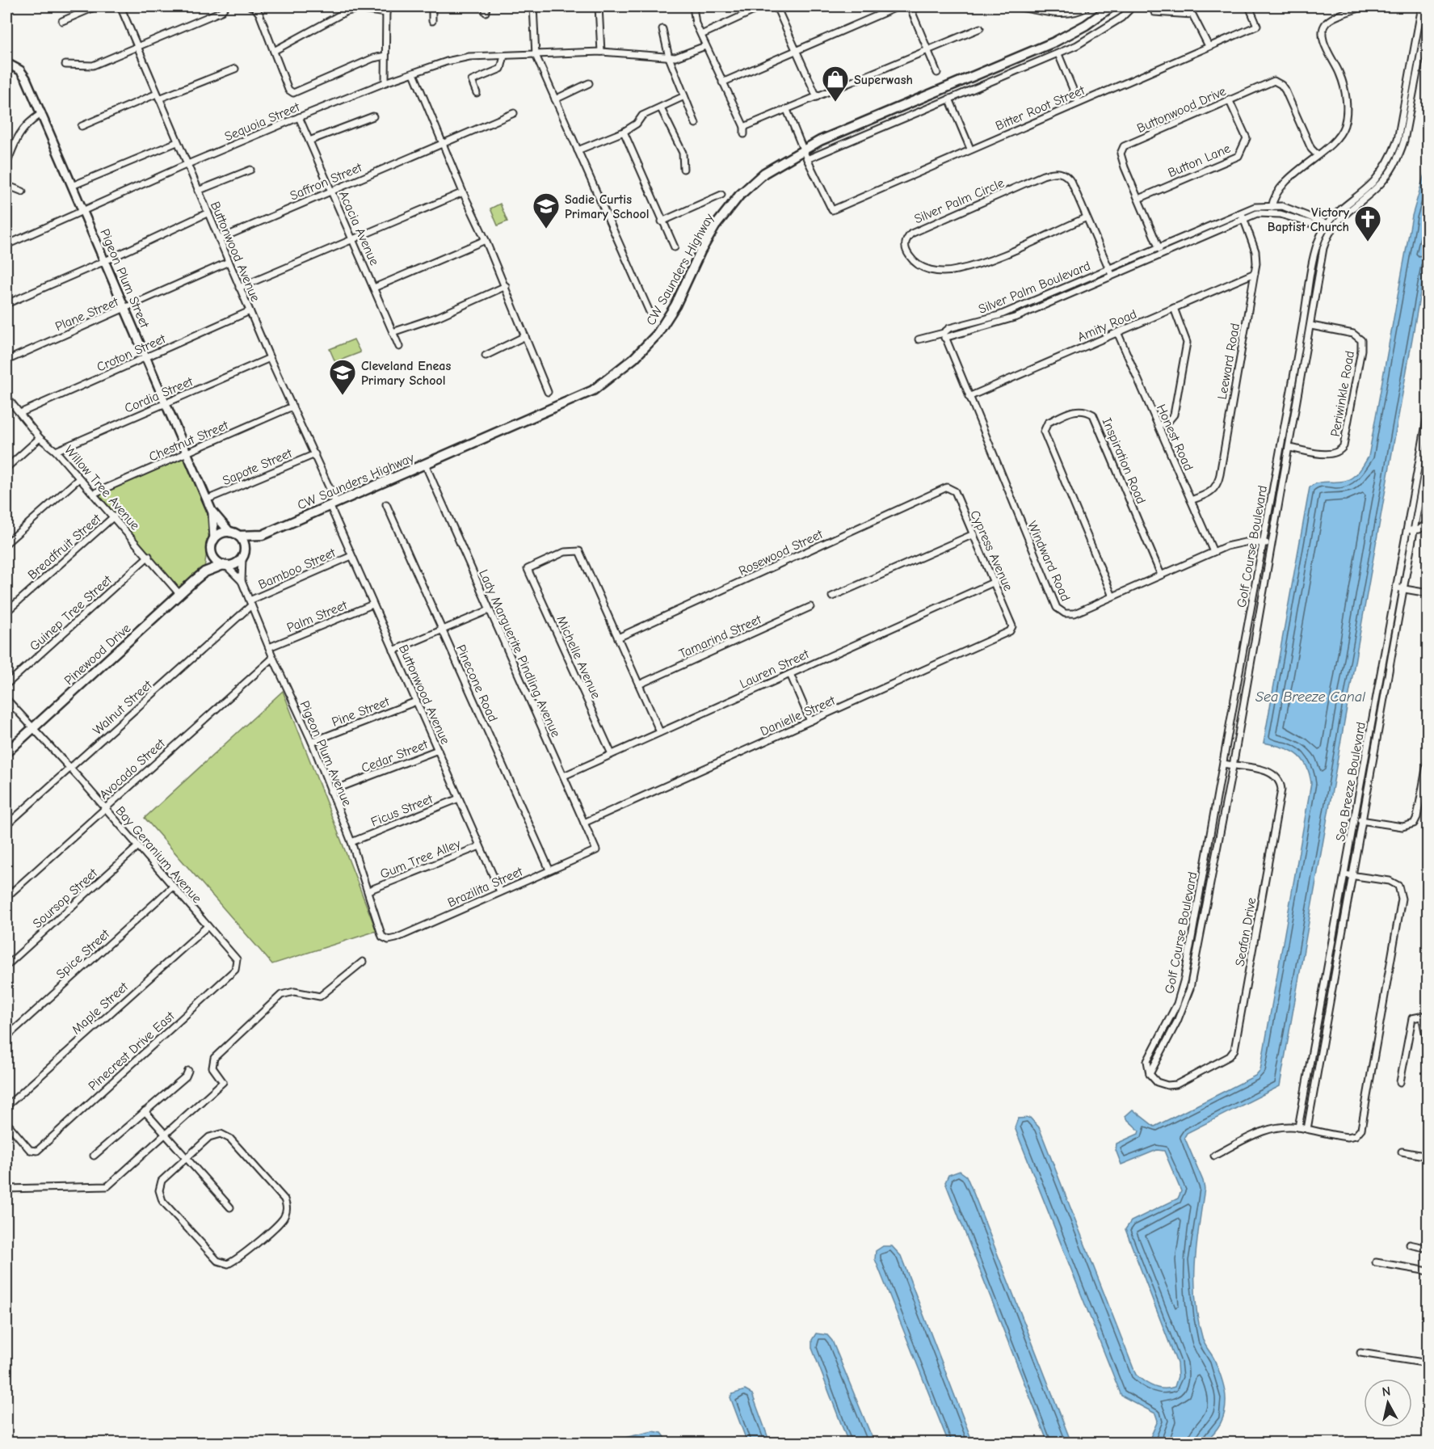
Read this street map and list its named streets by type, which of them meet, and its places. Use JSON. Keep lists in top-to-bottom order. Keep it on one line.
{"streets":{"main road":["CW Saunders Highway","Pinewood Drive"],"street":["Bitter Root Street","Buttonwood Drive","Sequoia Street","Button Lane","Saffron Street","Silver Palm Circle","Acacia Avenue","Buttonwood Avenue","Pigeon Plum Street","Silver Palm Boulevard","Plane Street","Amity Road","Croton Street","Leeward Road","Periwinkle Road","Cordia Street","Honest Road","Chestnut Street","Inspiration Road","Sapote Street","Willow Tree Avenue","Breadfruit Street","Golf Course Boulevard","Cypress Avenue","Rosewood Street","Windward Road","Bamboo Street","Guinep Tree Street","Palm Street","Tamarind Street","Lady Marguerite Pindling Avenue","Michelle Avenue","Lauren Street","Pinecone Road","Walnut Street","Pine Street","Danielle Street","Pigeon Plum Avenue","Cedar Street","Avocado Street","Sea Breeze Boulevard","Ficus Street","Bay Geranium Avenue","Gum Tree Alley","Brazilita Street","Soursop Street","Seafan Drive","Spice Street","Maple Street","Pinecrest Drive East"]},"crossings":[["Buttonwood Drive","Button Lane"],["Buttonwood Drive","Silver Palm Boulevard"],["Sequoia Street","Acacia Avenue"],["Sequoia Street","Buttonwood Avenue"],["Sequoia Street","Pigeon Plum Street"],["Saffron Street","Acacia Avenue"],["Saffron Street","Buttonwood Avenue"],["Silver Palm Circle","Silver Palm Boulevard"],["Buttonwood Avenue","CW Saunders Highway"],["Buttonwood Avenue","Plane Street"],["Buttonwood Avenue","Croton Street"],["Buttonwood Avenue","Cordia Street"],["Buttonwood Avenue","Chestnut Street"],["Buttonwood Avenue","Sapote Street"],["Buttonwood Avenue","Bamboo Street"],["Buttonwood Avenue","Palm Street"],["Buttonwood Avenue","Pine Street"],["Buttonwood Avenue","Cedar Street"],["Buttonwood Avenue","Ficus Street"],["Buttonwood Avenue","Gum Tree Alley"],["Buttonwood Avenue","Brazilita Street"],["CW Saunders Highway","Pigeon Plum Street"],["CW Saunders Highway","Lady Marguerite Pindling Avenue"],["CW Saunders Highway","Pinewood Drive"],["CW Saunders Highway","Pigeon Plum Avenue"],["Pigeon Plum Street","Plane Street"],["Pigeon Plum Street","Croton Street"],["Pigeon Plum Street","Cordia Street"],["Pigeon Plum Street","Chestnut Street"],["Pigeon Plum Street","Sapote Street"],["Pigeon Plum Street","Pinewood Drive"],["Pigeon Plum Street","Pigeon Plum Avenue"],["Silver Palm Boulevard","Leeward Road"],["Silver Palm Boulevard","Golf Course Boulevard"],["Silver Palm Boulevard","Windward Road"],["Amity Road","Leeward Road"],["Amity Road","Honest Road"],["Amity Road","Windward Road"],["Croton Street","Willow Tree Avenue"],["Leeward Road","Honest Road"],["Periwinkle Road","Golf Course Boulevard"],["Cordia Street","Willow Tree Avenue"],["Honest Road","Windward Road"],["Chestnut Street","Willow Tree Avenue"],["Inspiration Road","Windward Road"],["Willow Tree Avenue","Breadfruit Street"],["Willow Tree Avenue","Guinep Tree Street"],["Willow Tree Avenue","Pinewood Drive"],["Golf Course Boulevard","Windward Road"],["Golf Course Boulevard","Seafan Drive"],["Cypress Avenue","Rosewood Street"],["Cypress Avenue","Lauren Street"],["Cypress Avenue","Danielle Street"],["Rosewood Street","Michelle Avenue"],["Bamboo Street","Walnut Street"],["Bamboo Street","Pigeon Plum Avenue"],["Palm Street","Pigeon Plum Avenue"],["Lady Marguerite Pindling Avenue","Lauren Street"],["Lady Marguerite Pindling Avenue","Danielle Street"],["Lady Marguerite Pindling Avenue","Brazilita Street"],["Pinewood Drive","Pigeon Plum Avenue"],["Pinewood Drive","Bay Geranium Avenue"],["Michelle Avenue","Lauren Street"],["Pinecone Road","Brazilita Street"],["Walnut Street","Pigeon Plum Avenue"],["Walnut Street","Bay Geranium Avenue"],["Pine Street","Pigeon Plum Avenue"],["Pigeon Plum Avenue","Cedar Street"],["Pigeon Plum Avenue","Avocado Street"],["Pigeon Plum Avenue","Ficus Street"],["Pigeon Plum Avenue","Gum Tree Alley"],["Pigeon Plum Avenue","Brazilita Street"],["Avocado Street","Bay Geranium Avenue"],["Bay Geranium Avenue","Soursop Street"],["Bay Geranium Avenue","Spice Street"],["Bay Geranium Avenue","Maple Street"],["Bay Geranium Avenue","Pinecrest Drive East"]],"water":["Sea Breeze Canal"],"places":{"shop":["Superwash"],"school or university":["Sadie Curtis Primary School","Cleveland Eneas Primary School"],"church":["Victory Baptist Church"]},"north":"top"}
